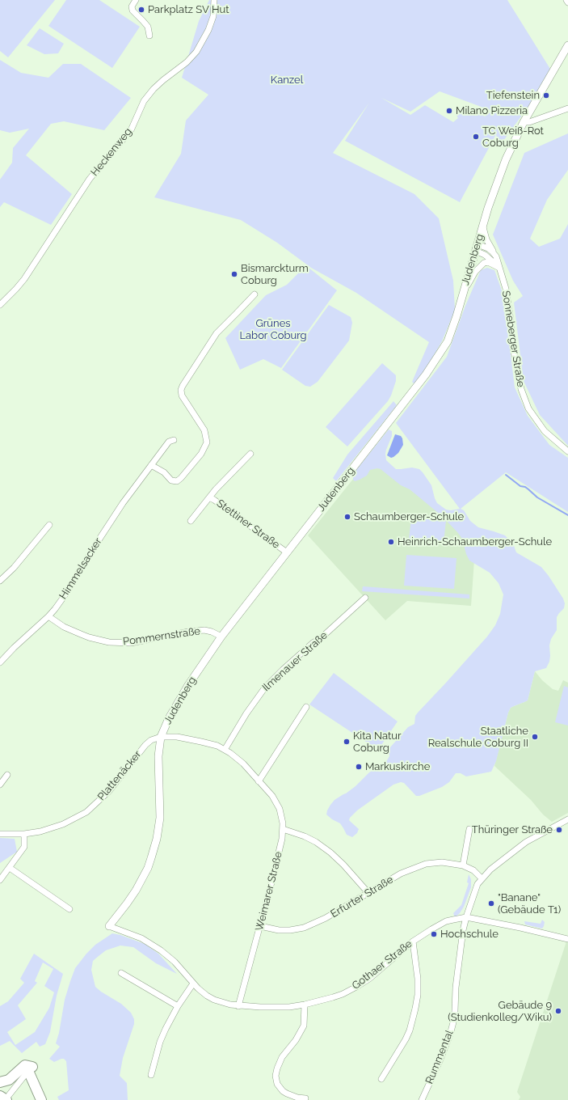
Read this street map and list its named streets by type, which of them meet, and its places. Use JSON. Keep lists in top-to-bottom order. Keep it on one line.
{"streets":{"street":["Heckenweg","Judenberg","Sonneberger Straße","Stettiner Straße","Himmelsacker","Pommernstraße","Ilmenauer Straße","Plattenäcker","Weimarer Straße","Erfurter Straße","Gothaer Straße","Rummental"]},"crossings":[["Judenberg","Sonneberger Straße"],["Judenberg","Stettiner Straße"],["Judenberg","Pommernstraße"],["Judenberg","Plattenäcker"],["Judenberg","Weimarer Straße"],["Judenberg","Gothaer Straße"],["Himmelsacker","Pommernstraße"],["Ilmenauer Straße","Weimarer Straße"],["Plattenäcker","Weimarer Straße"],["Weimarer Straße","Erfurter Straße"],["Weimarer Straße","Gothaer Straße"],["Gothaer Straße","Rummental"]],"parks":["Kanzel","Grünes Labor Coburg"],"places":["Parkplatz SV Hut","Tiefenstein","Milano Pizzeria","TC Weiß-Rot Coburg","Bismarckturm Coburg","Schaumberger-Schule","Heinrich-Schaumberger-Schule","Staatliche Realschule Coburg II","Kita Natur Coburg","Markuskirche","Thüringer Straße","\"Banane\" (Gebäude T1)","Hochschule","Gebäude 9 (Studienkolleg/Wiku)"]}
